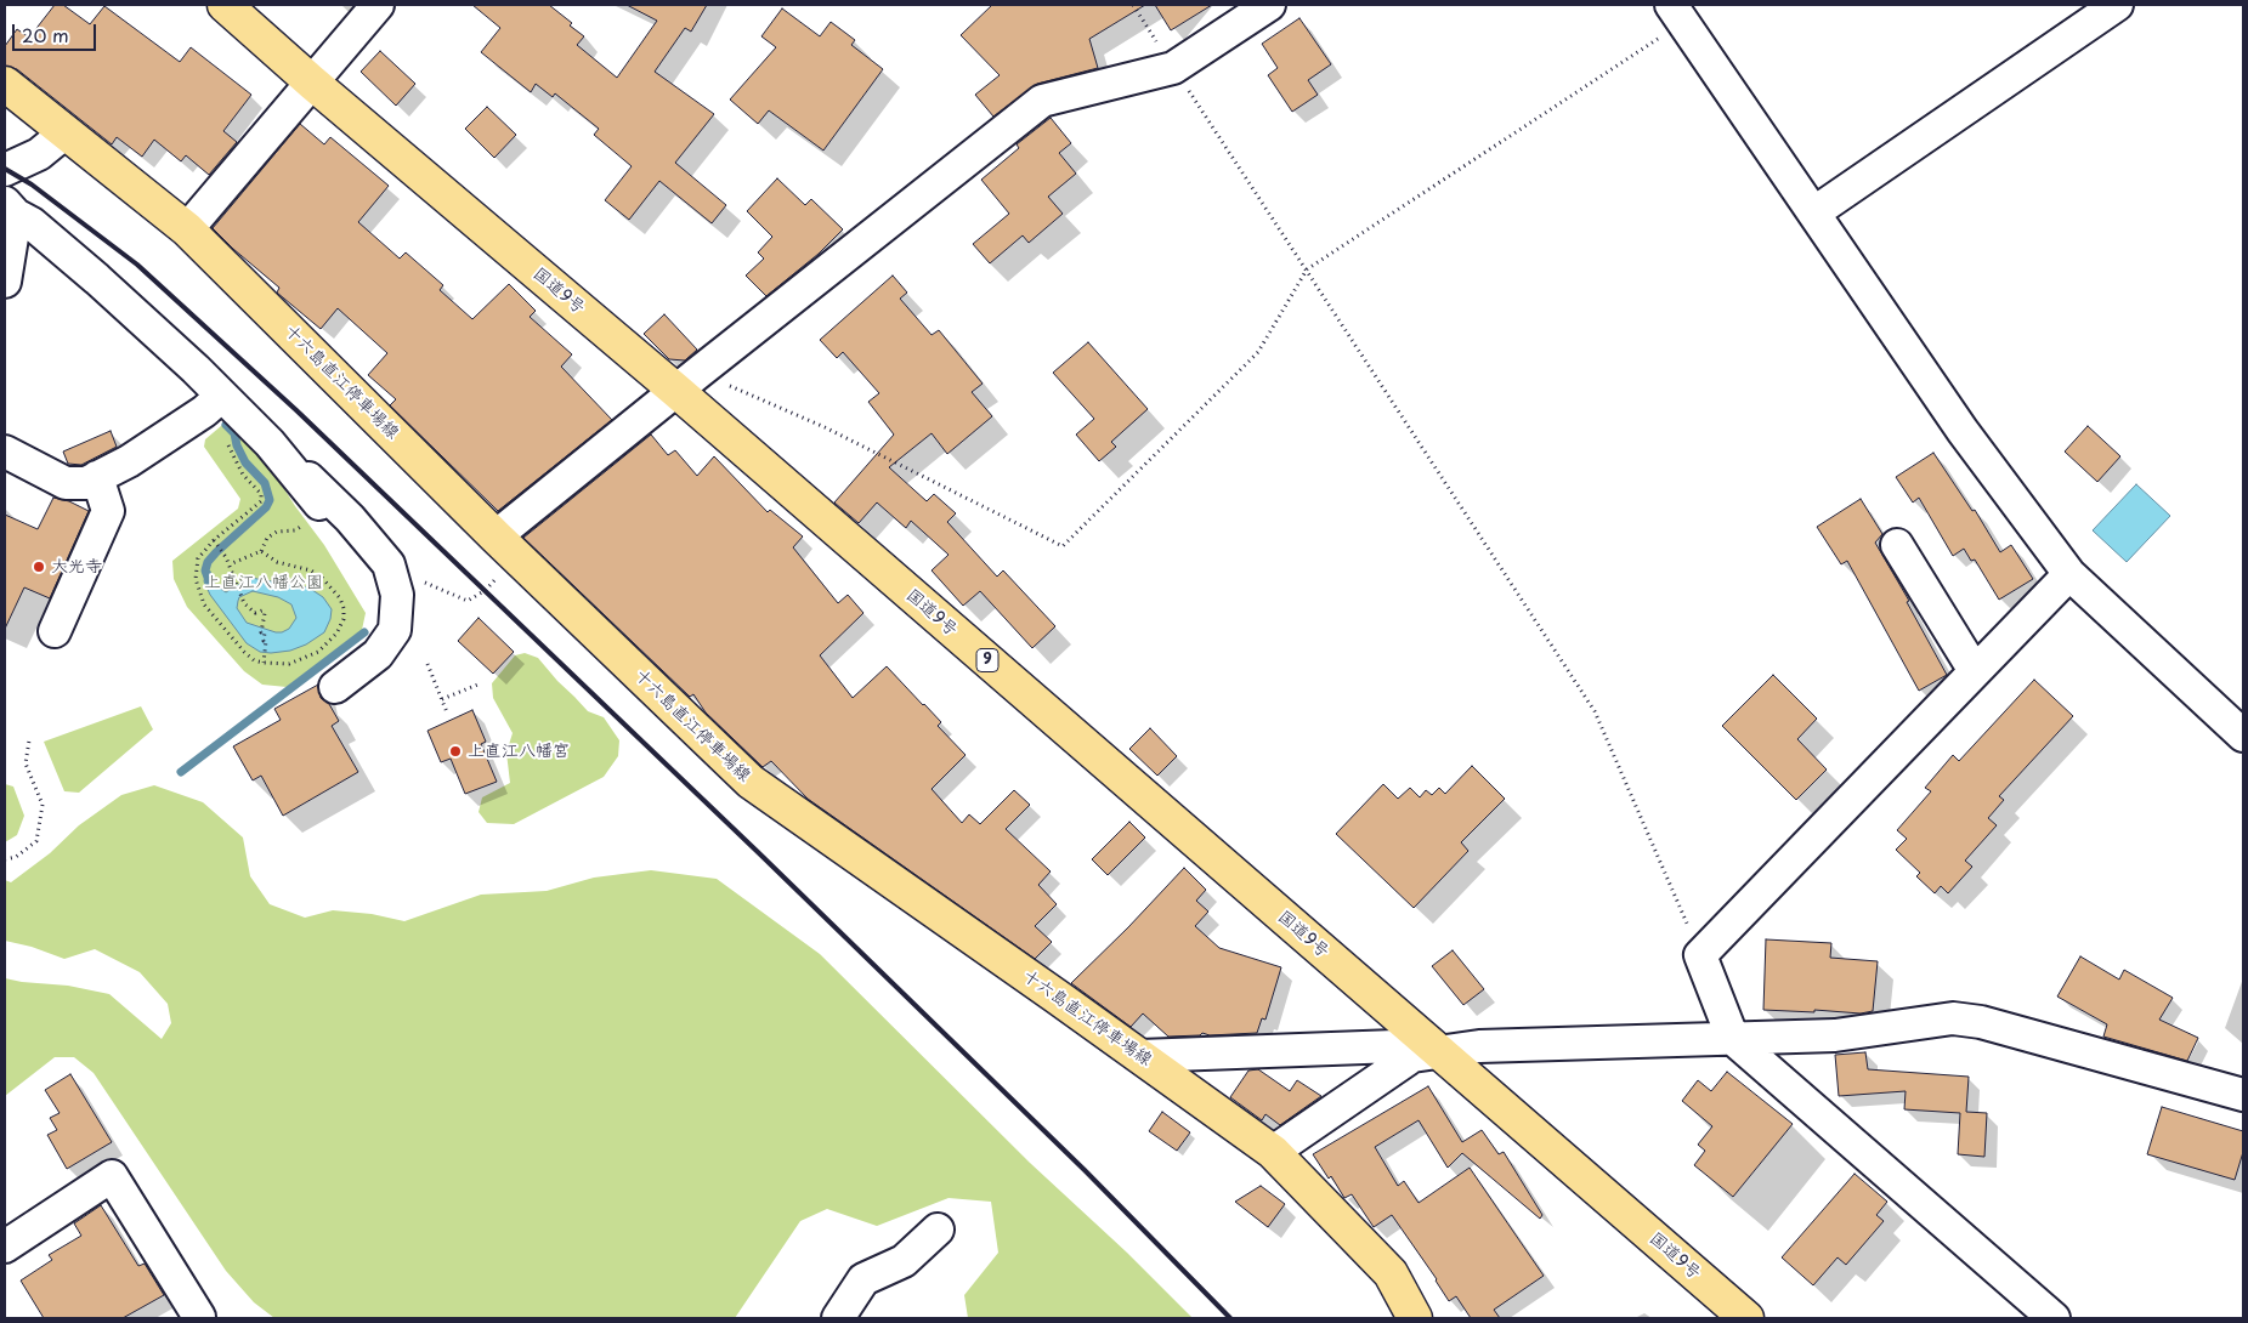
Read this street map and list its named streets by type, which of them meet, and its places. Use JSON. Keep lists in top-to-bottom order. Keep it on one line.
{"streets":{"main road":["国道9号","十六島直江停車場線","9"]},"parks":["上直江八幡公園"],"places":["大光寺","上直江八幡宮"],"scale_bar":"20 m"}
